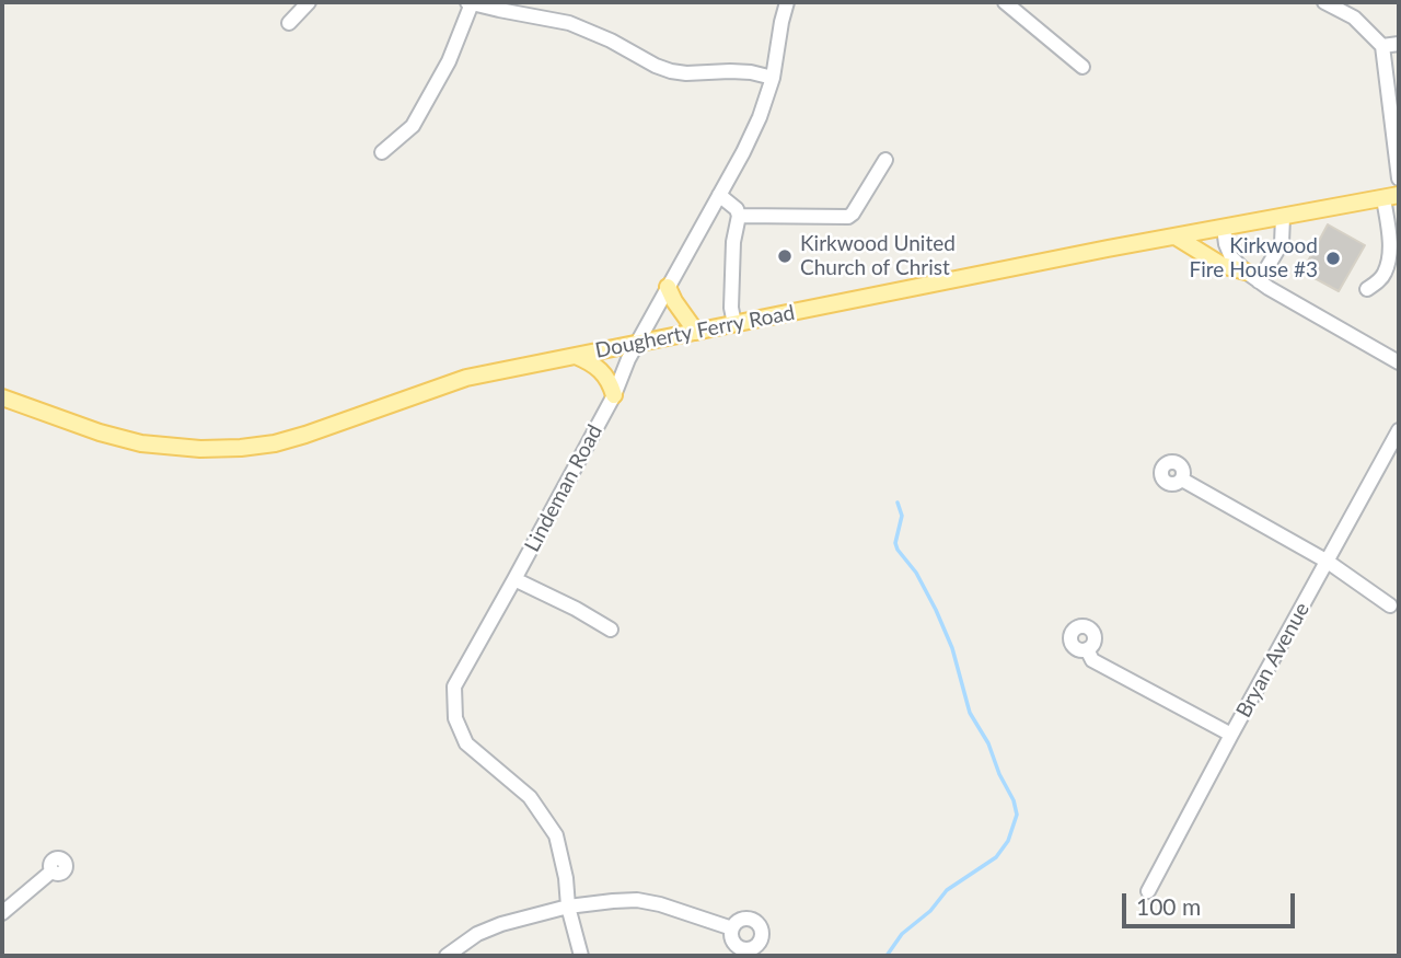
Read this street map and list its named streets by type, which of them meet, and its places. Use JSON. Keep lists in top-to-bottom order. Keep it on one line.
{"streets":{"main road":["Dougherty Ferry Road"],"street":["Lindeman Road","Bryan Avenue"]},"crossings":[["Dougherty Ferry Road","Lindeman Road"]],"places":["Kirkwood United Church of Christ","Kirkwood Fire House #3"],"scale_bar":"100 m"}
